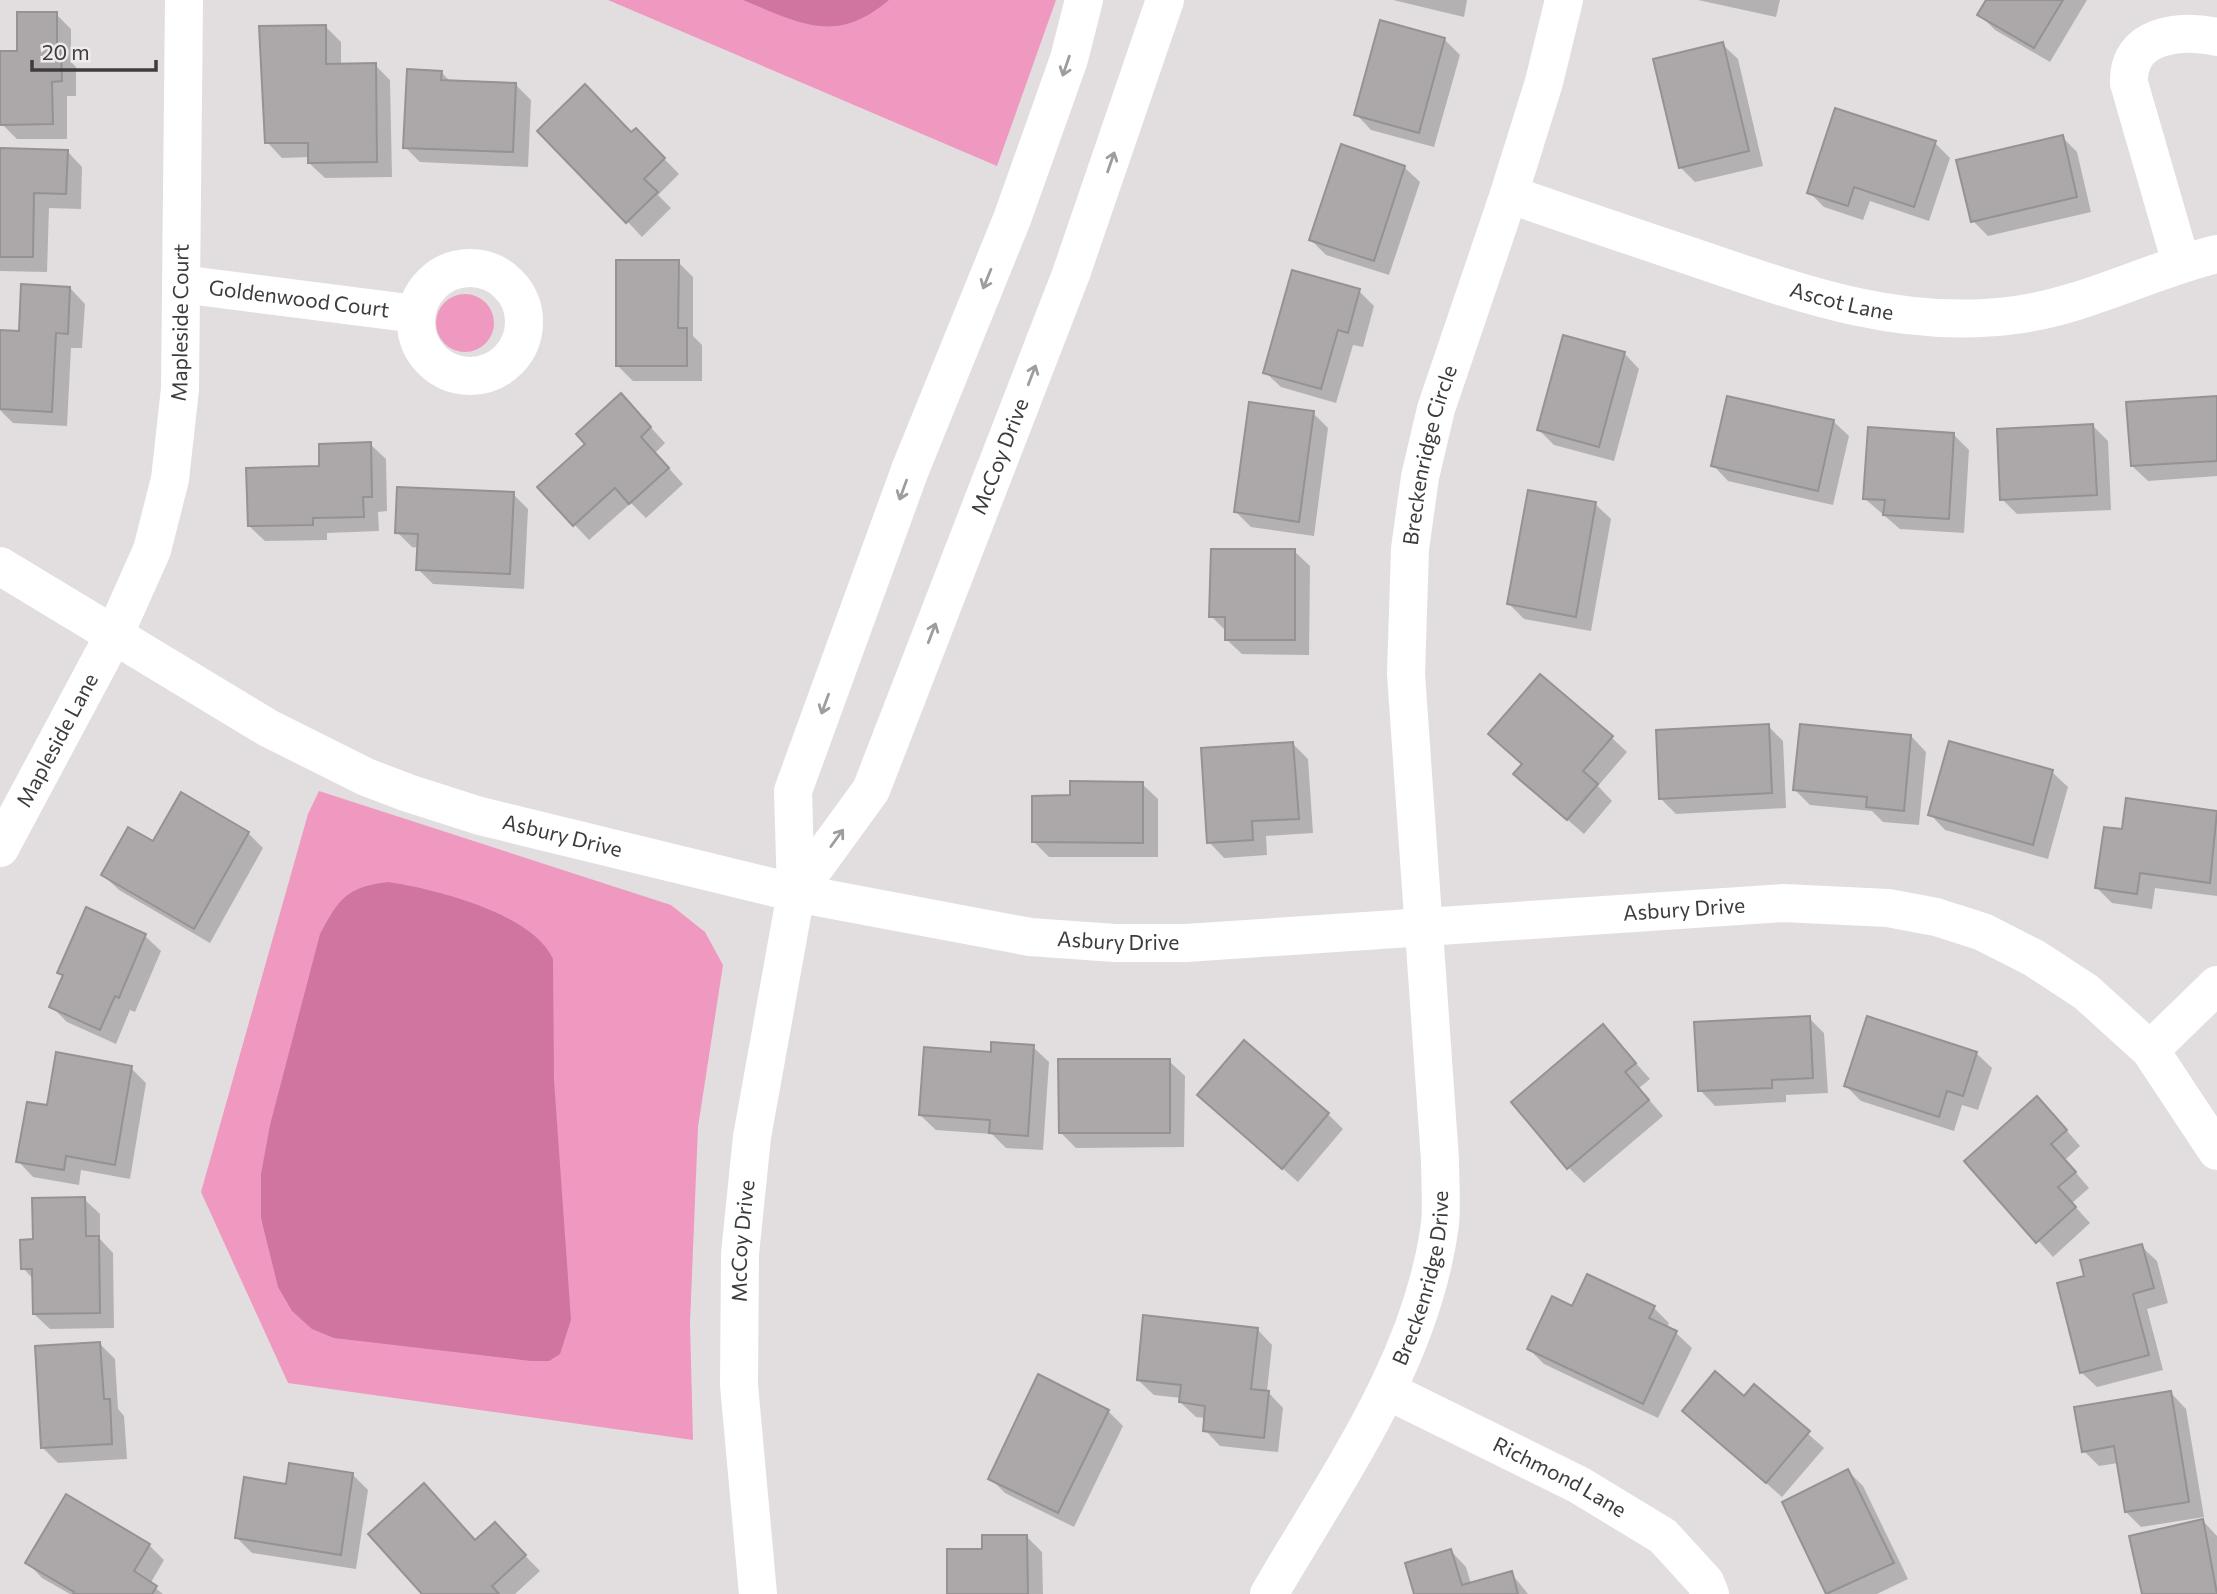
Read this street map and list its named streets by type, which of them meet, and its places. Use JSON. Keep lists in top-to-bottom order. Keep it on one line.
{"streets":{"street":["Goldenwood Court","Ascot Lane","Mapleside Court","Breckenridge Circle","McCoy Drive","Mapleside Lane","Asbury Drive","Breckenridge Drive","Richmond Lane"]},"crossings":[["Goldenwood Court","Mapleside Court"],["Ascot Lane","Breckenridge Circle"],["Mapleside Court","Mapleside Lane"],["Mapleside Court","Asbury Drive"],["Breckenridge Circle","Asbury Drive"],["Breckenridge Circle","Breckenridge Drive"],["McCoy Drive","Asbury Drive"],["Mapleside Lane","Asbury Drive"],["Asbury Drive","Breckenridge Drive"],["Breckenridge Drive","Richmond Lane"]],"scale_bar":"20 m"}
